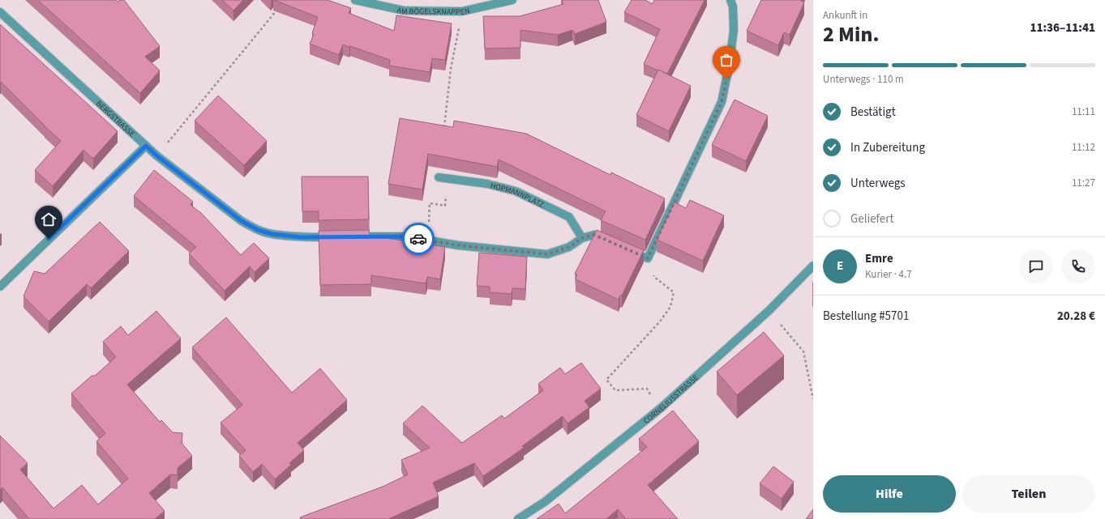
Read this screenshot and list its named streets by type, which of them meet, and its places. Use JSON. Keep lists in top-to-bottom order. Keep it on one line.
{"streets":{"street":["AM BÖGELSKNAPPEN","BERGSTRASSE","HOPMANNPLATZ","CORNELIUSSTRASSE"]},"page":{"heading":["2 Min.","Ankunft in","11:36–11:41"],"panel":["Emre","Kurier · 4.7","Bestellung #5701","20.28 €"],"bar":"Unterwegs · 110 m","list":[["Bestätigt","11:11"],["In Zubereitung","11:12"],["Unterwegs","11:27"],"Geliefert"],"round":"E","buttons":["Hilfe","Teilen"]}}
